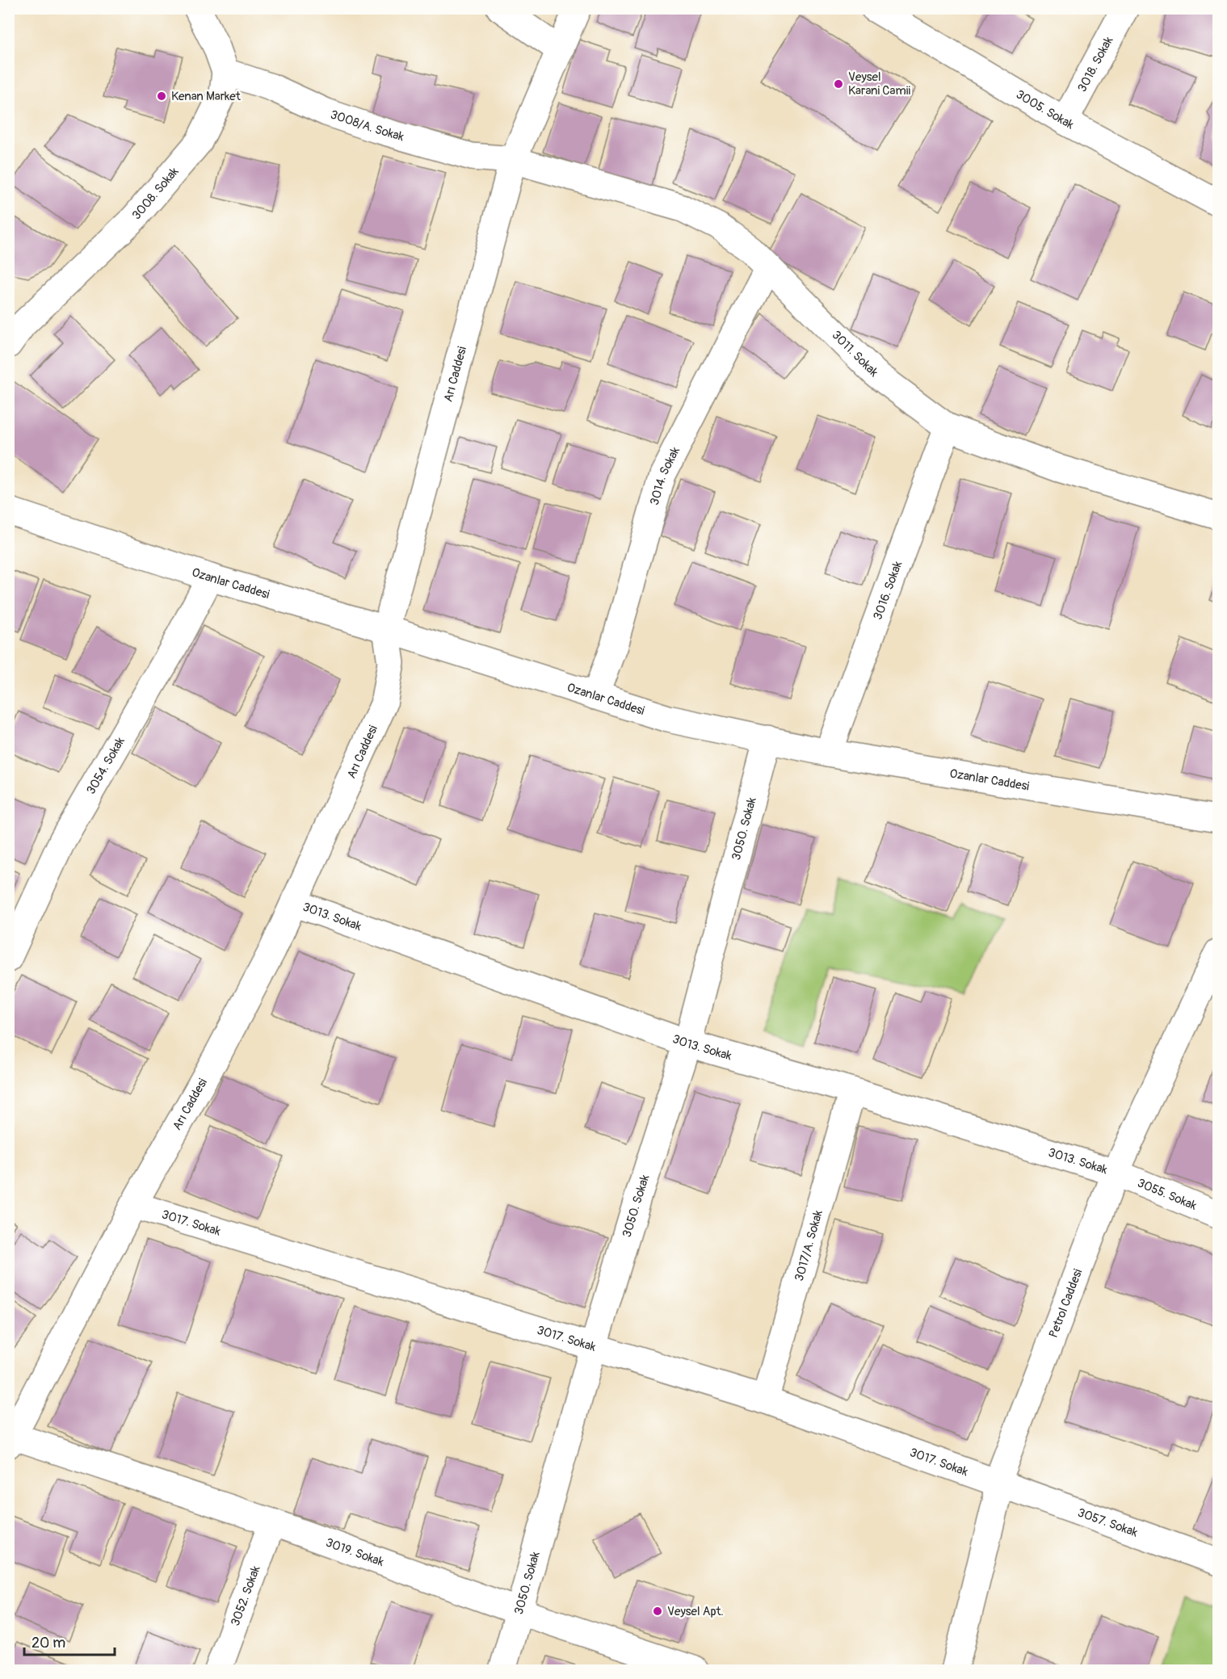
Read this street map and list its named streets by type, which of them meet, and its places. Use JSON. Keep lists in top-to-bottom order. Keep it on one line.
{"streets":{"street":["3018. Sokak","3005. Sokak","3008/A. Sokak","3008. Sokak","3011. Sokak","Arı Caddesi","3014. Sokak","Ozanlar Caddesi","3016. Sokak","3054. Sokak","3050. Sokak","3013. Sokak","3055. Sokak","3017. Sokak","3017/A. Sokak","Petrol Caddesi","3057. Sokak","3019. Sokak","3052. Sokak"]},"crossings":[["3018. Sokak","3005. Sokak"],["3008/A. Sokak","3008. Sokak"],["3008/A. Sokak","3011. Sokak"],["3008/A. Sokak","Arı Caddesi"],["3011. Sokak","Arı Caddesi"],["3011. Sokak","3014. Sokak"],["3011. Sokak","3016. Sokak"],["Arı Caddesi","Ozanlar Caddesi"],["Arı Caddesi","3013. Sokak"],["Arı Caddesi","3017. Sokak"],["Arı Caddesi","3019. Sokak"],["3014. Sokak","Ozanlar Caddesi"],["Ozanlar Caddesi","3016. Sokak"],["Ozanlar Caddesi","3054. Sokak"],["Ozanlar Caddesi","3050. Sokak"],["3050. Sokak","3013. Sokak"],["3050. Sokak","3017. Sokak"],["3050. Sokak","3019. Sokak"],["3013. Sokak","3055. Sokak"],["3013. Sokak","3017/A. Sokak"],["3013. Sokak","Petrol Caddesi"],["3055. Sokak","Petrol Caddesi"],["3017. Sokak","3017/A. Sokak"],["3017. Sokak","Petrol Caddesi"],["3017. Sokak","3057. Sokak"],["Petrol Caddesi","3057. Sokak"],["3019. Sokak","3052. Sokak"]],"places":["Veysel Karani Camii","Kenan Market","Veysel Apt."],"scale_bar":"20 m"}
